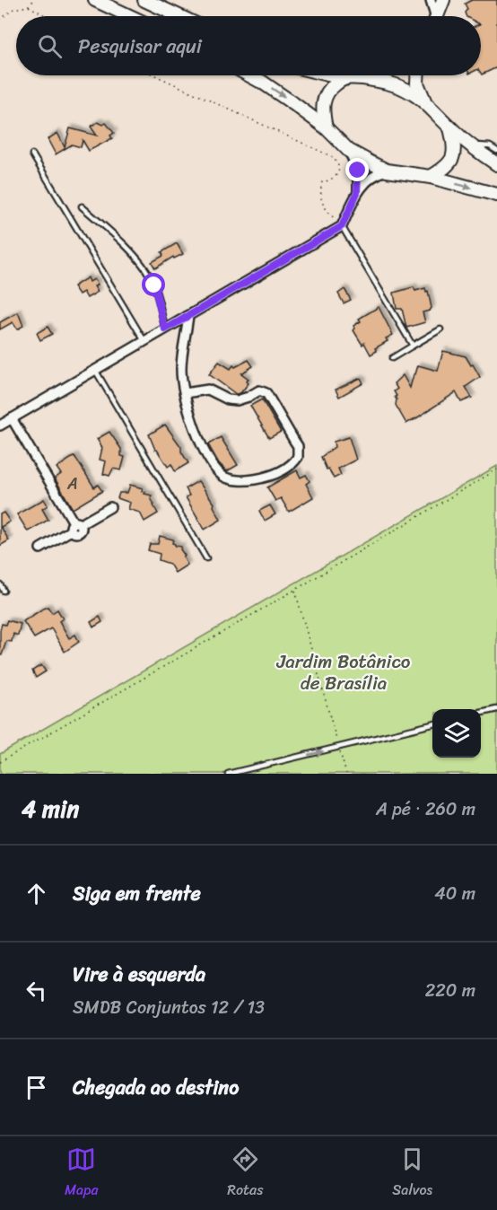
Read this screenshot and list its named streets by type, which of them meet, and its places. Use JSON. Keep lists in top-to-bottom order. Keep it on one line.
{"parks":["Jardim Botânico de Brasília"],"house_numbers":["A"],"page":{"search":"Pesquisar aqui","heading":["4 min","A pé · 260 m"],"list":[["Siga em frente","40 m"],["Vire à esquerda","SMDB Conjuntos 12 / 13","220 m"],"Chegada ao destino"],"nav":["Mapa","Rotas","Salvos"]}}
